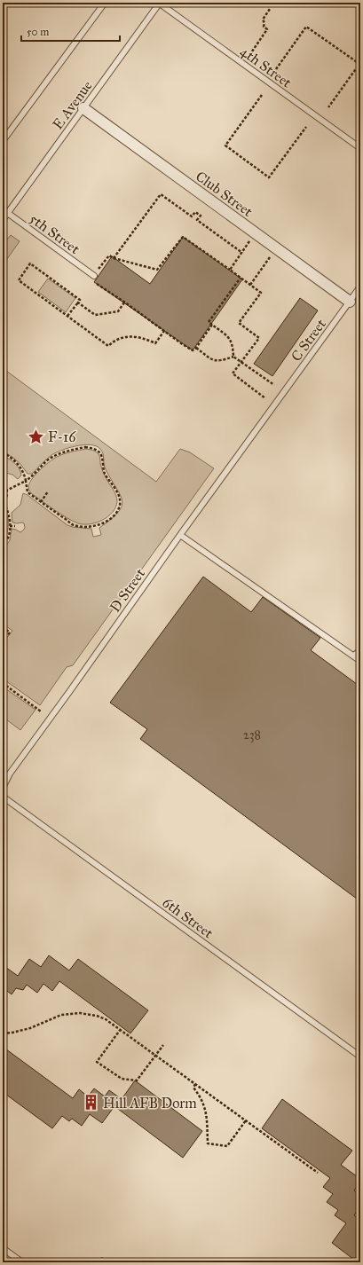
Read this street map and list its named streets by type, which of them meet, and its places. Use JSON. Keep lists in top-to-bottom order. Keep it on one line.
{"streets":{"street":["Club Street"],"lane":["4th Street","E Avenue","5th Street","C Street","D Street","6th Street"]},"crossings":[["4th Street","E Avenue"],["E Avenue","Club Street"],["E Avenue","5th Street"],["Club Street","C Street"],["C Street","D Street"]],"places":{"place":["F-16"],"building":["Hill AFB Dorm"]},"house_numbers":["238"],"scale_bar":"50 m"}
